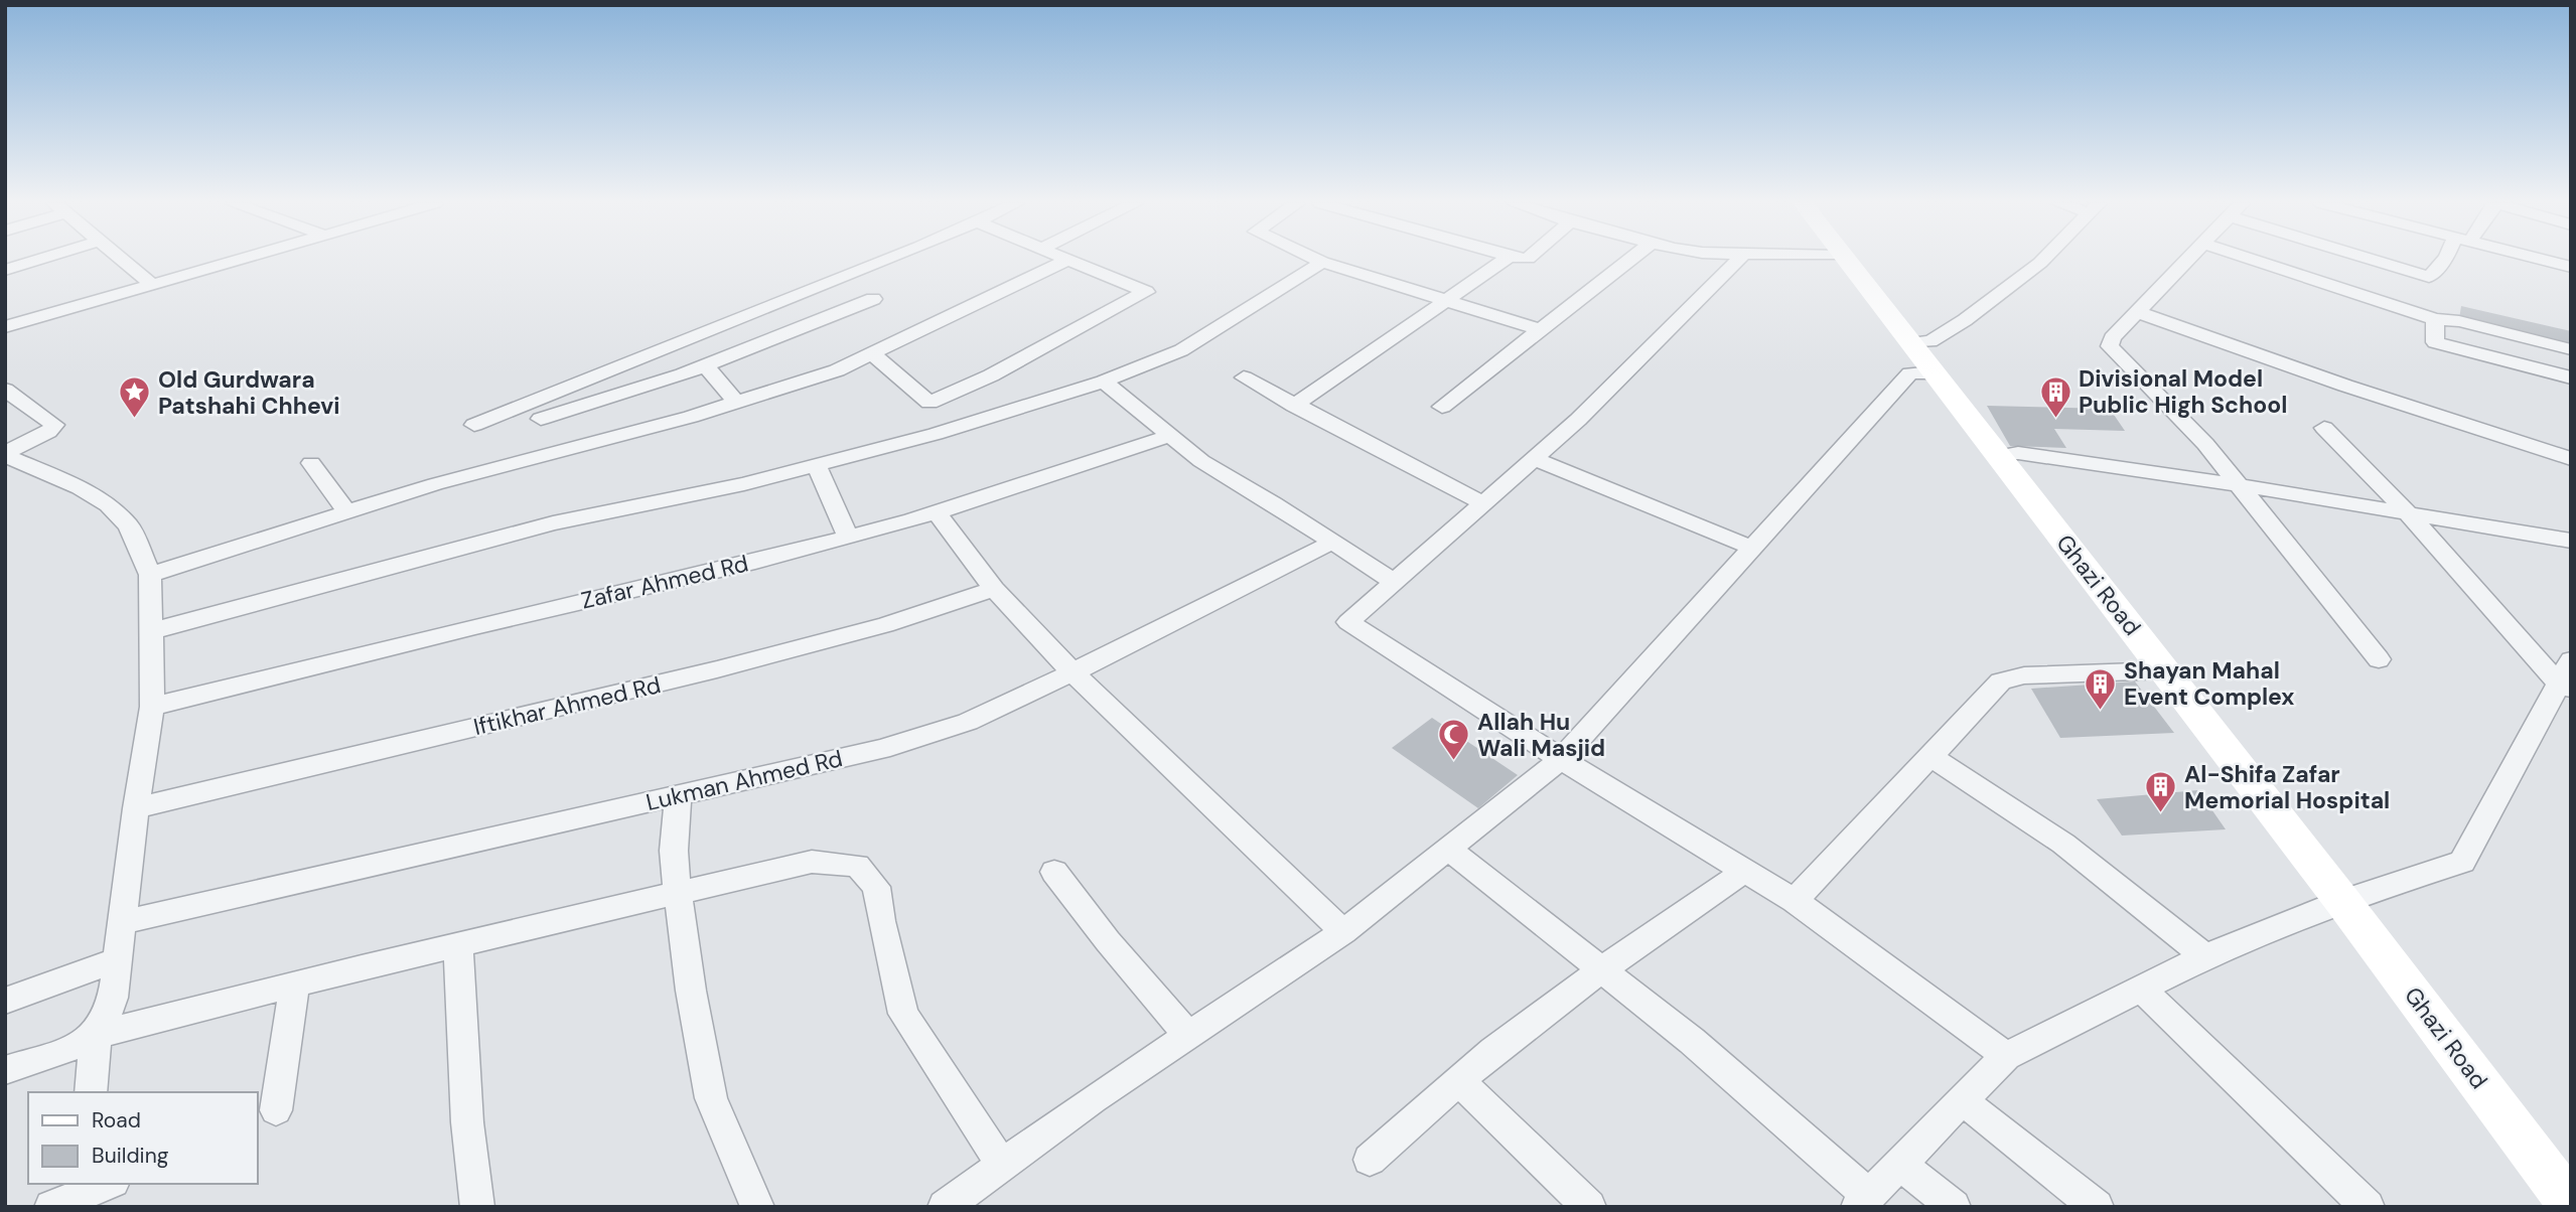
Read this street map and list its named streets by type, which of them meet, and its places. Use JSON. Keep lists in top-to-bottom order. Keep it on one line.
{"streets":{"main road":["Ghazi Road"],"street":["Zafar Ahmed Rd","Iftikhar Ahmed Rd","Lukman Ahmed Rd"]},"places":{"building":["Divisional Model Public High School","Shayan Mahal Event Complex","Al-Shifa Zafar Memorial Hospital"],"place":["Old Gurdwara Patshahi Chhevi"],"mosque":["Allah Hu Wali Masjid"]},"legend":["Road","Building"]}
